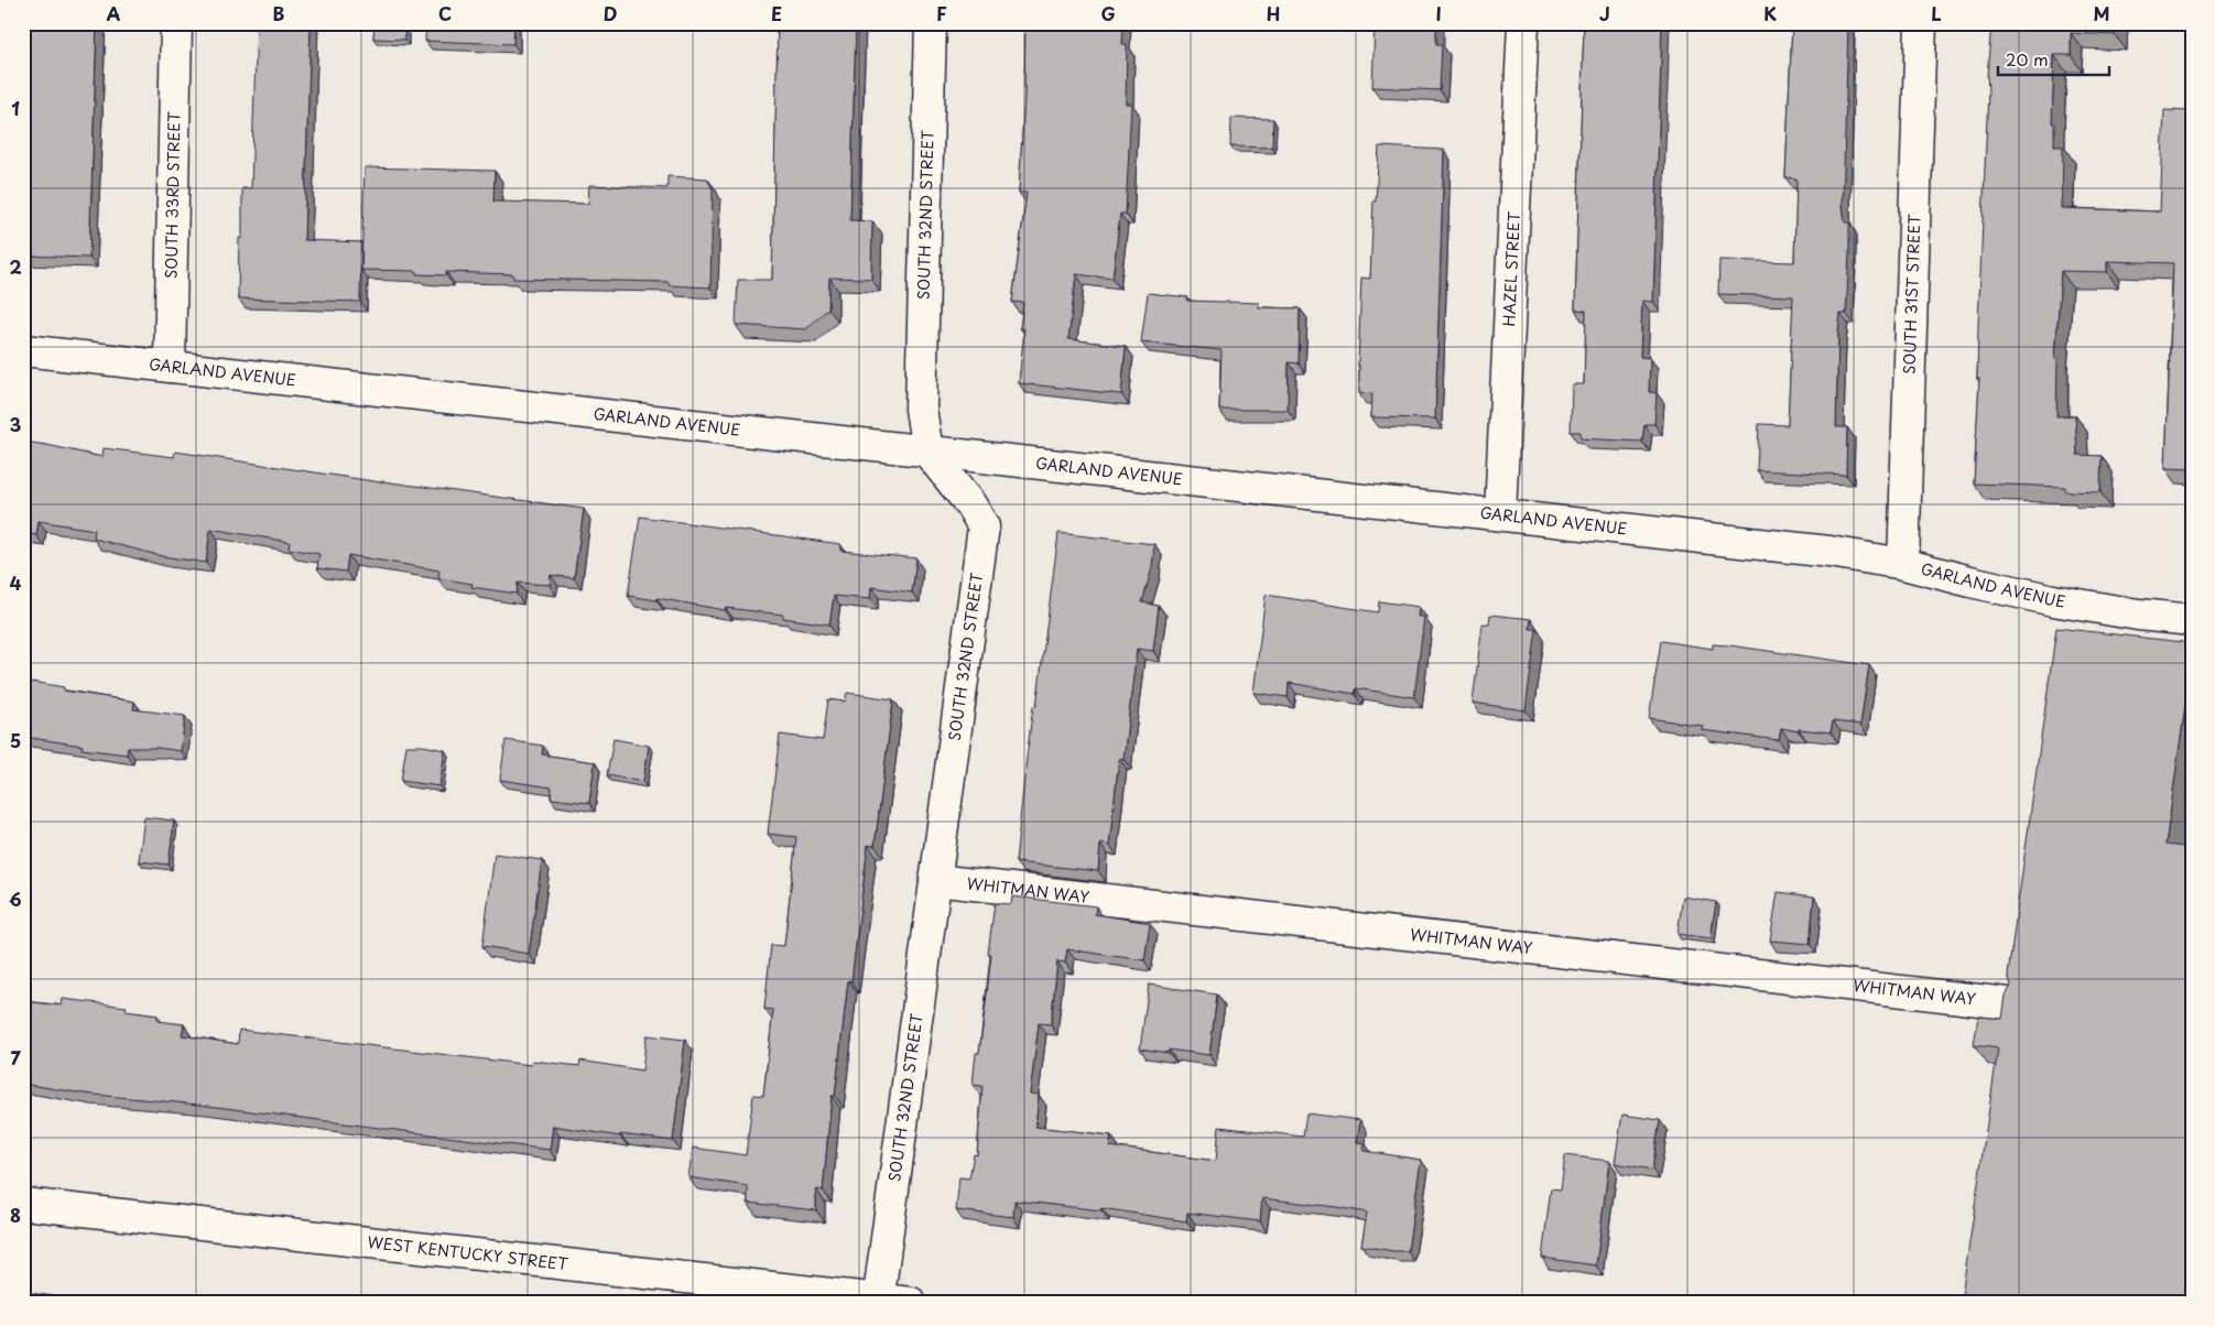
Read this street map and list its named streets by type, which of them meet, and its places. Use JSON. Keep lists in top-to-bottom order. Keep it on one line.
{"streets":{"street":["SOUTH 33RD STREET","SOUTH 32ND STREET","HAZEL STREET","SOUTH 31ST STREET","GARLAND AVENUE","WHITMAN WAY","WEST KENTUCKY STREET"]},"crossings":[["SOUTH 33RD STREET","GARLAND AVENUE"],["SOUTH 32ND STREET","GARLAND AVENUE"],["SOUTH 32ND STREET","WHITMAN WAY"],["SOUTH 32ND STREET","WEST KENTUCKY STREET"],["HAZEL STREET","GARLAND AVENUE"],["SOUTH 31ST STREET","GARLAND AVENUE"]],"scale_bar":"20 m","grid":{"columns":["A","B","C","D","E","F","G","H","I","J","K","L","M"],"rows":["1","2","3","4","5","6","7","8"]}}
